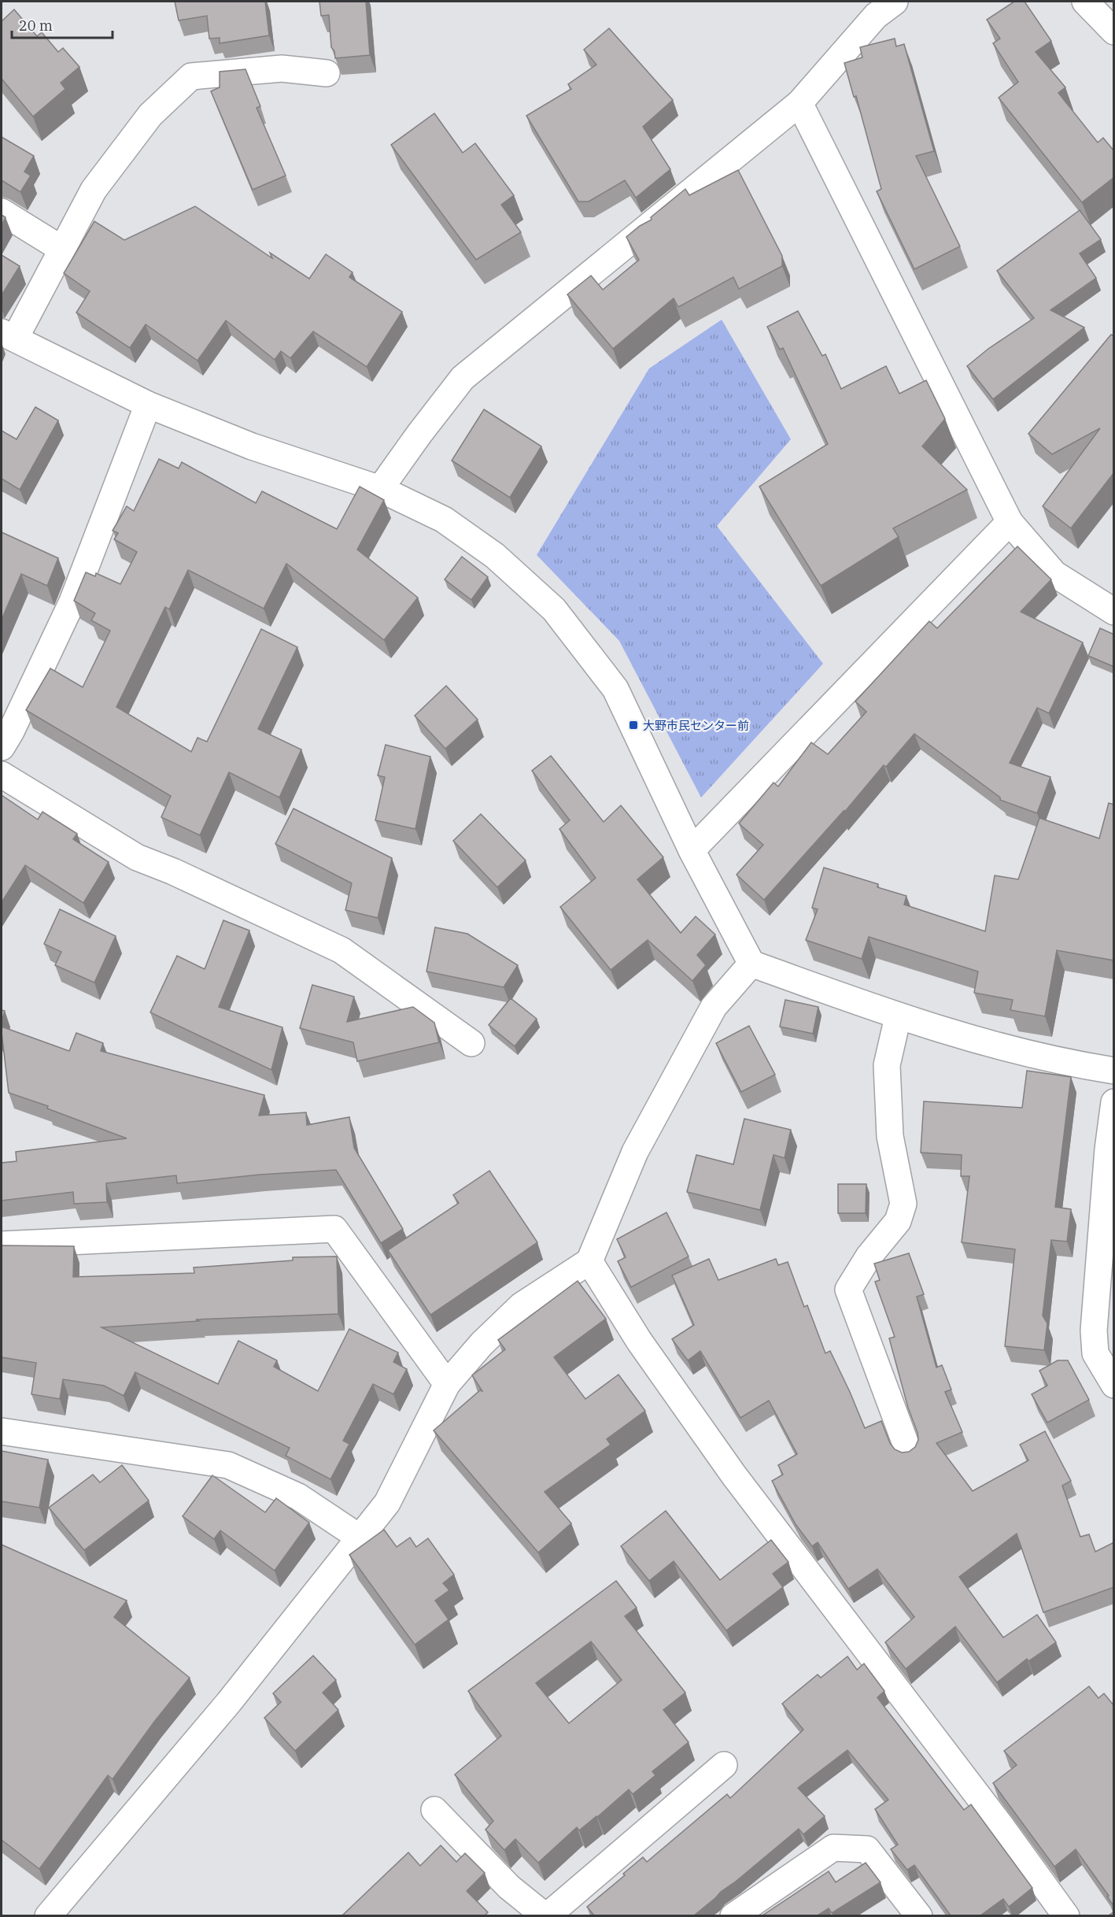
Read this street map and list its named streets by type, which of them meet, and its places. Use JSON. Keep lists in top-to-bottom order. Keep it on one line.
{"places":{"transit":["大野市民センター前"]},"scale_bar":"20 m"}
